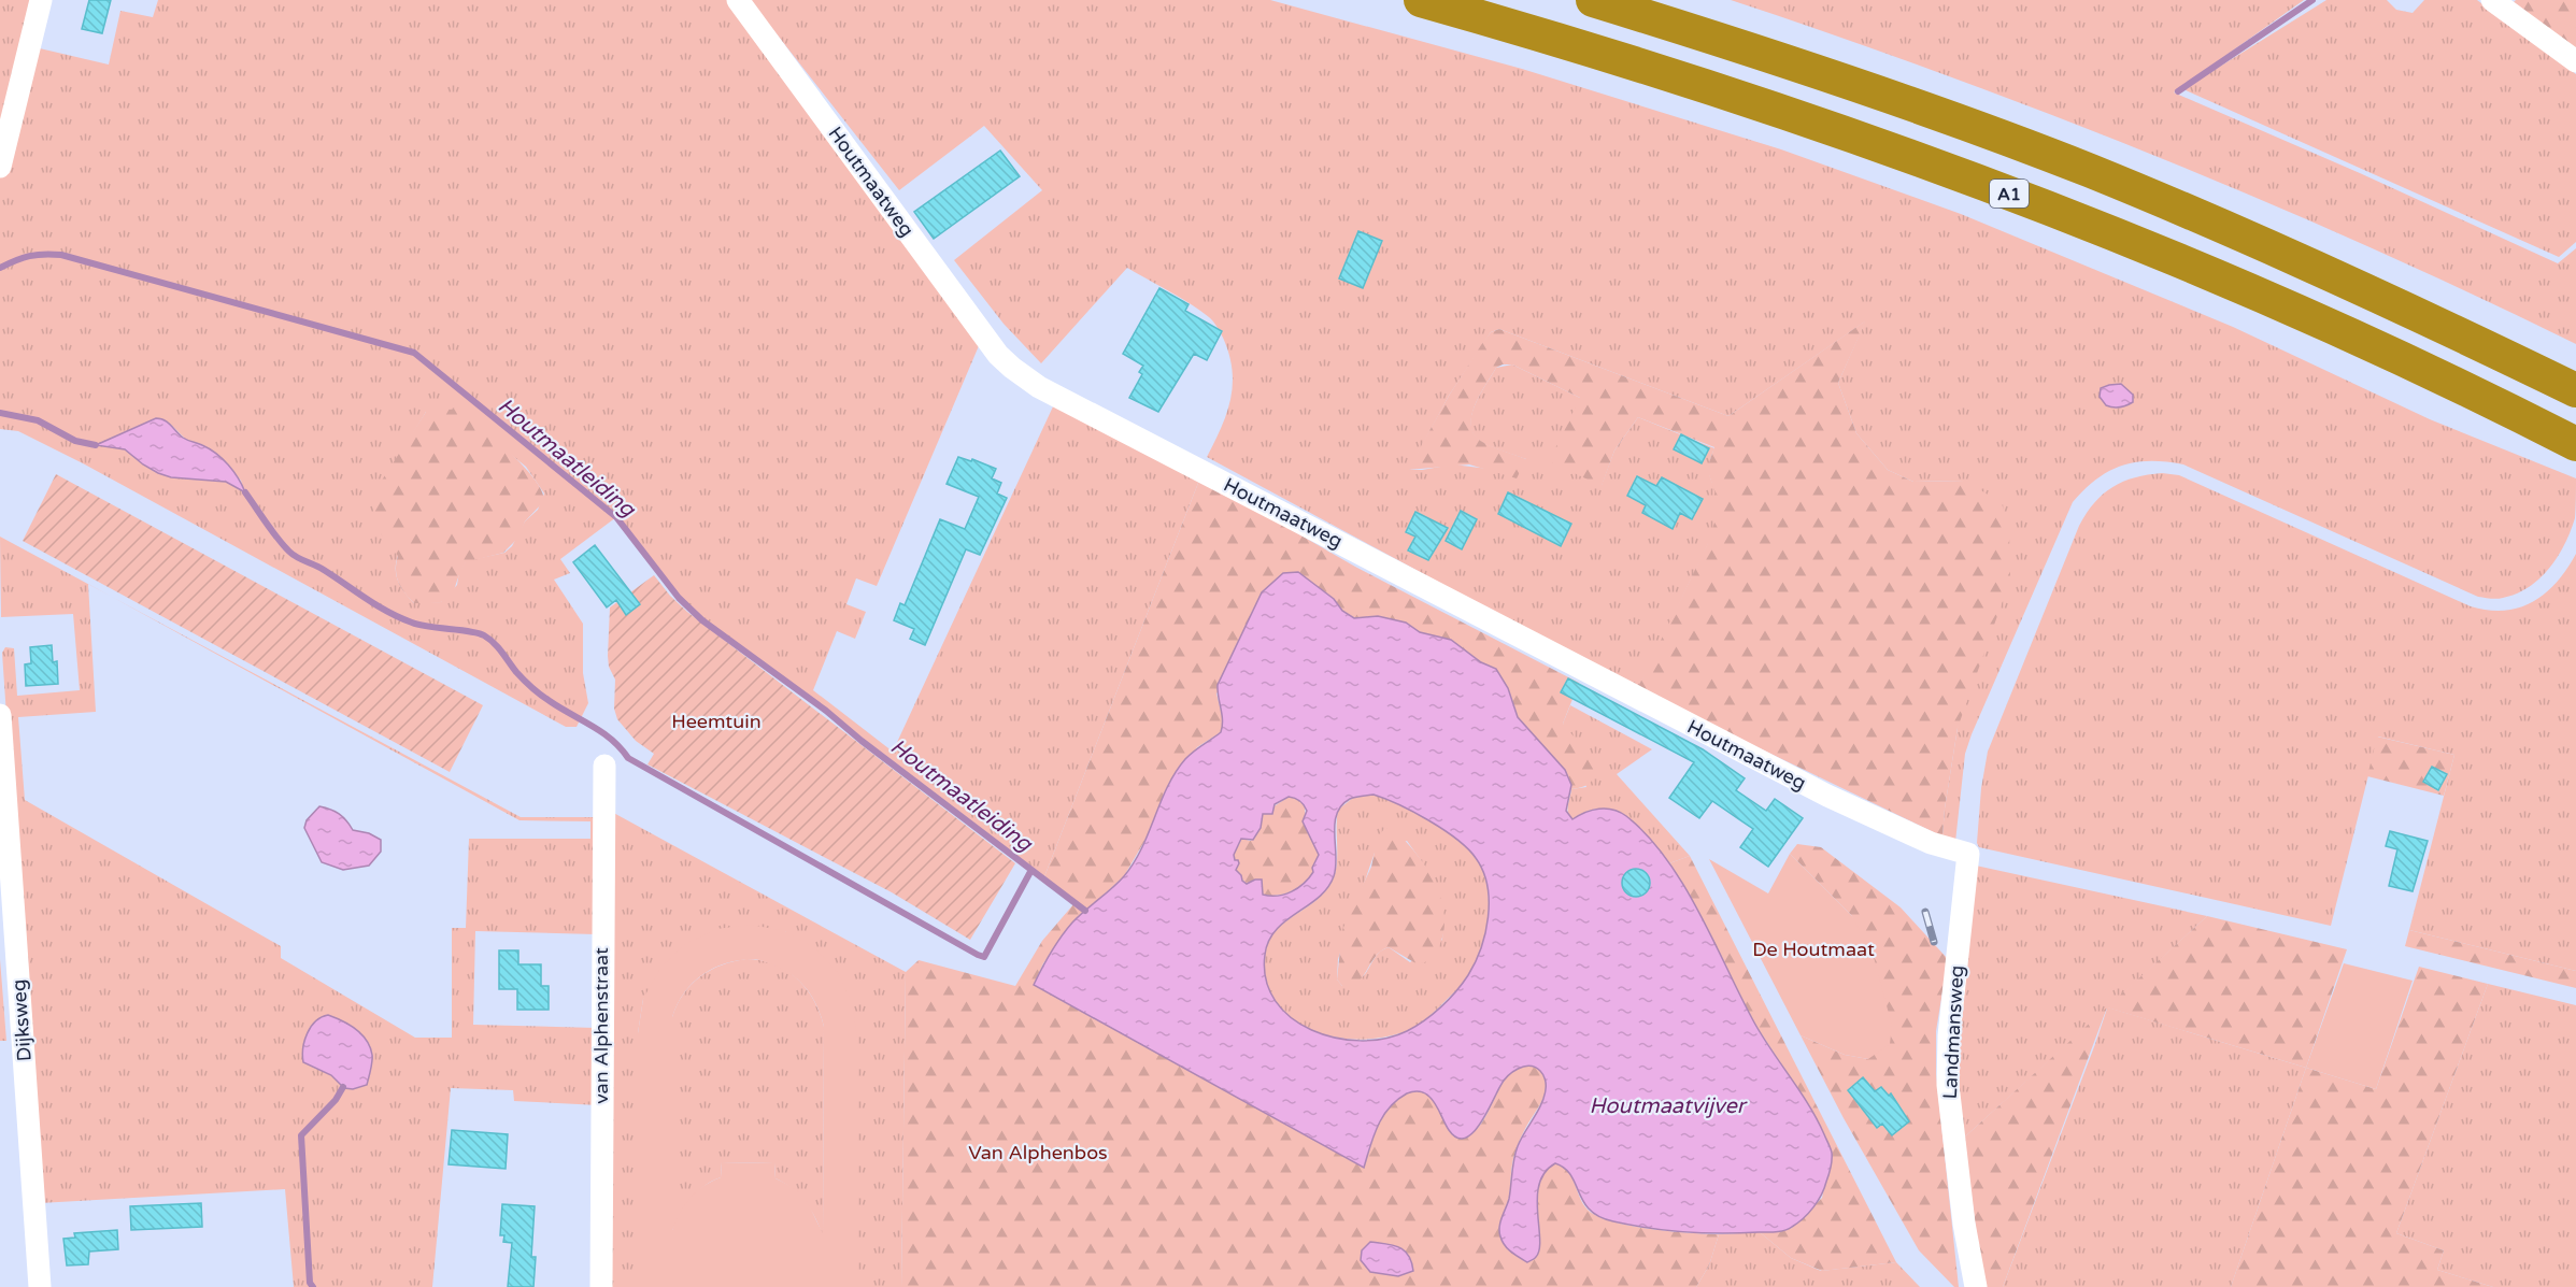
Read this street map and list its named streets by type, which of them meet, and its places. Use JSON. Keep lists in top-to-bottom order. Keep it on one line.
{"streets":{"highway":["A1"],"street":["Houtmaatweg","Dijksweg","van Alphenstraat","Landmansweg"]},"crossings":[["Houtmaatweg","Landmansweg"]],"water":["Houtmaatleiding","Houtmaatvijver"],"parks":["Heemtuin","De Houtmaat","Van Alphenbos"]}
